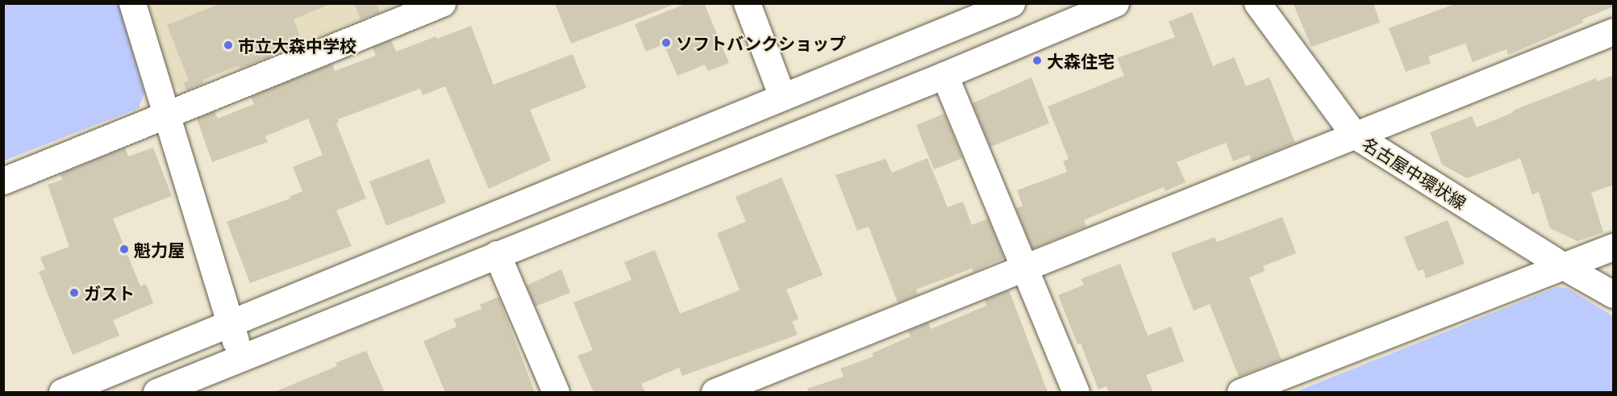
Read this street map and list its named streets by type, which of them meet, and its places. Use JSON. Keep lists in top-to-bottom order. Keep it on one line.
{"streets":{"street":["名古屋中環状線"]},"places":["ソフトバンクショップ","市立大森中学校","大森住宅","魁力屋","ガスト"]}
